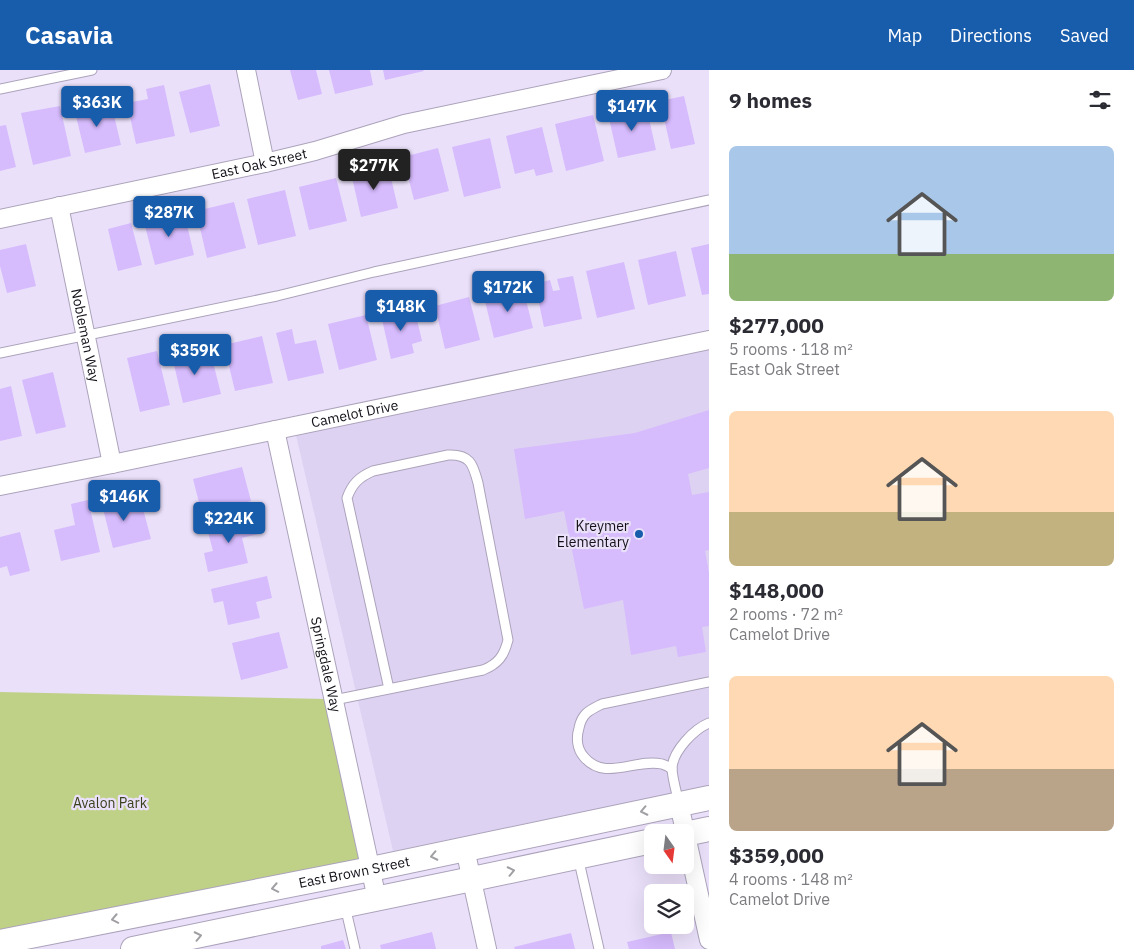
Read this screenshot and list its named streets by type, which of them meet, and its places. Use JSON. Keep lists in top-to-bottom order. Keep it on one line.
{"streets":{"main road":["East Brown Street"],"street":["East Oak Street","Nobleman Way","Camelot Drive","Springdale Way"]},"crossings":[["East Oak Street","Nobleman Way"],["Nobleman Way","Camelot Drive"],["Camelot Drive","Springdale Way"],["Springdale Way","East Brown Street"]],"parks":["Avalon Park"],"places":["Kreymer Elementary"],"north":"bottom","page":{"header":"Casavia","nav":["Map","Directions","Saved"],"heading":"9 homes","price":["$363K","$147K","$277K","$287K","$172K","$148K","$359K","$146K","$224K"],"list":[{"name":"$277,000","note":"5 rooms · 118 m² · East Oak Street"},{"name":"$148,000","note":"2 rooms · 72 m² · Camelot Drive"},{"name":"$359,000","note":"4 rooms · 148 m² · Camelot Drive"}]}}
